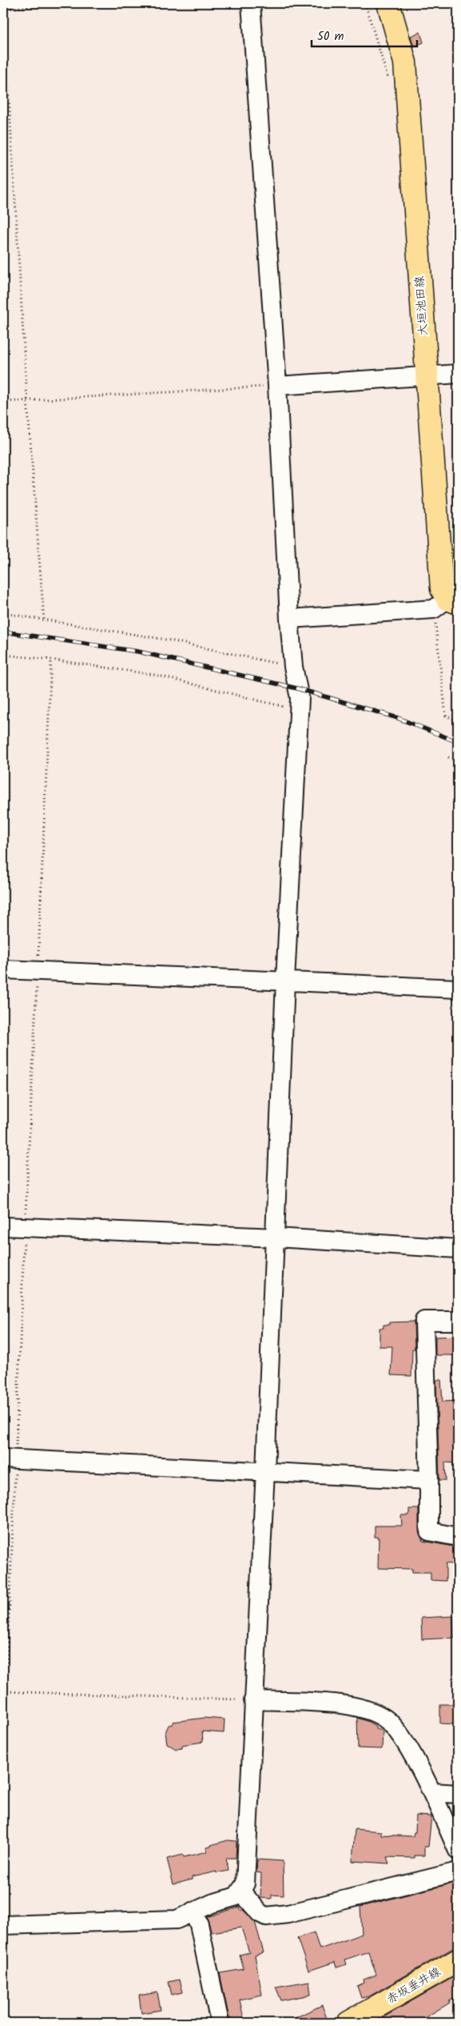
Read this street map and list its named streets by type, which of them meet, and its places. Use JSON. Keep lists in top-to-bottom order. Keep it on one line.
{"streets":{"main road":["大垣池田線","赤坂垂井線"]},"scale_bar":"50 m"}
